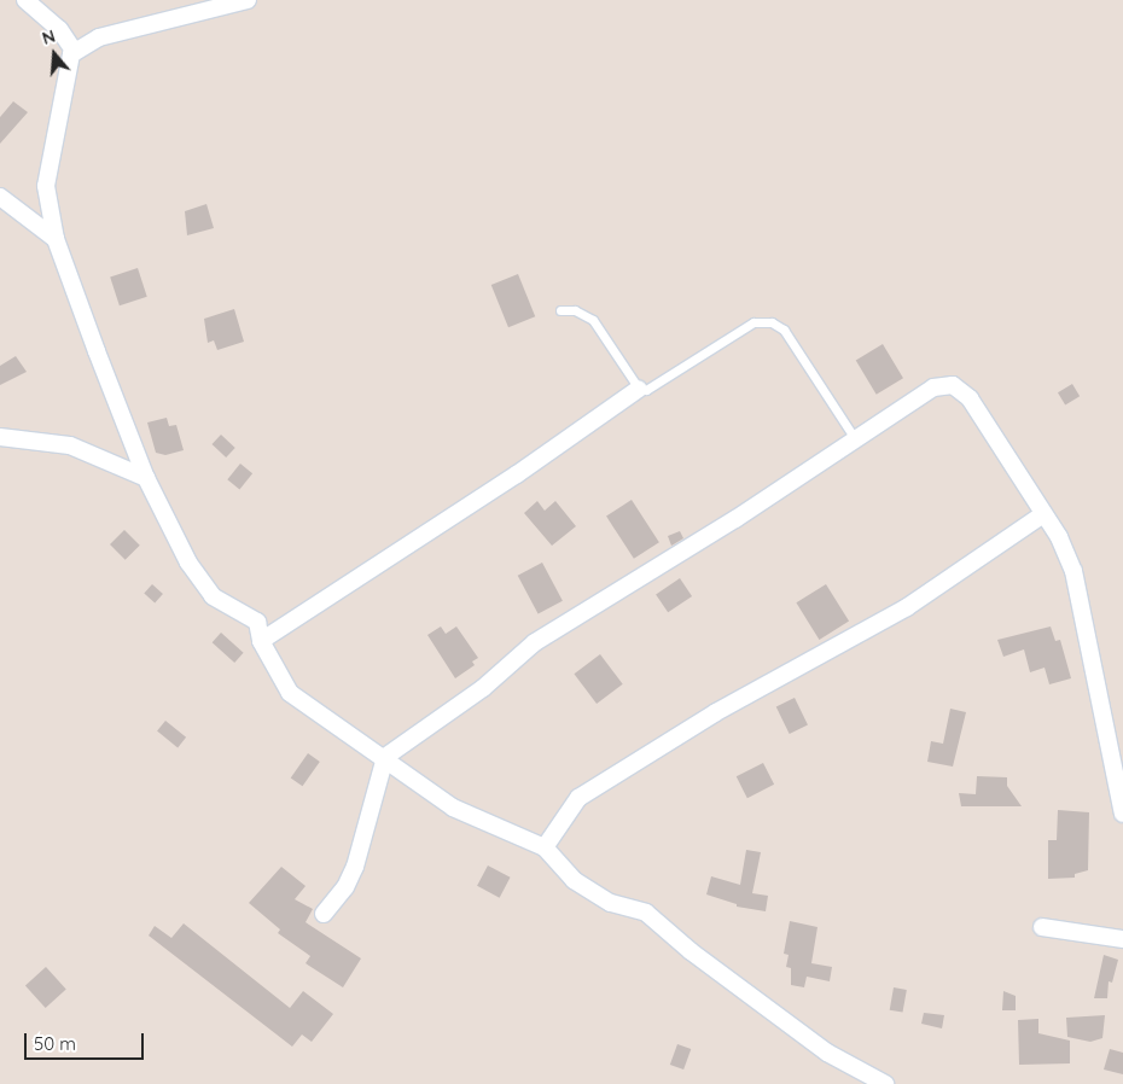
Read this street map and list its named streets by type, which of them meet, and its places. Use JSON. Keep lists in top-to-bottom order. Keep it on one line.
{"scale_bar":"50 m","north":"top"}
